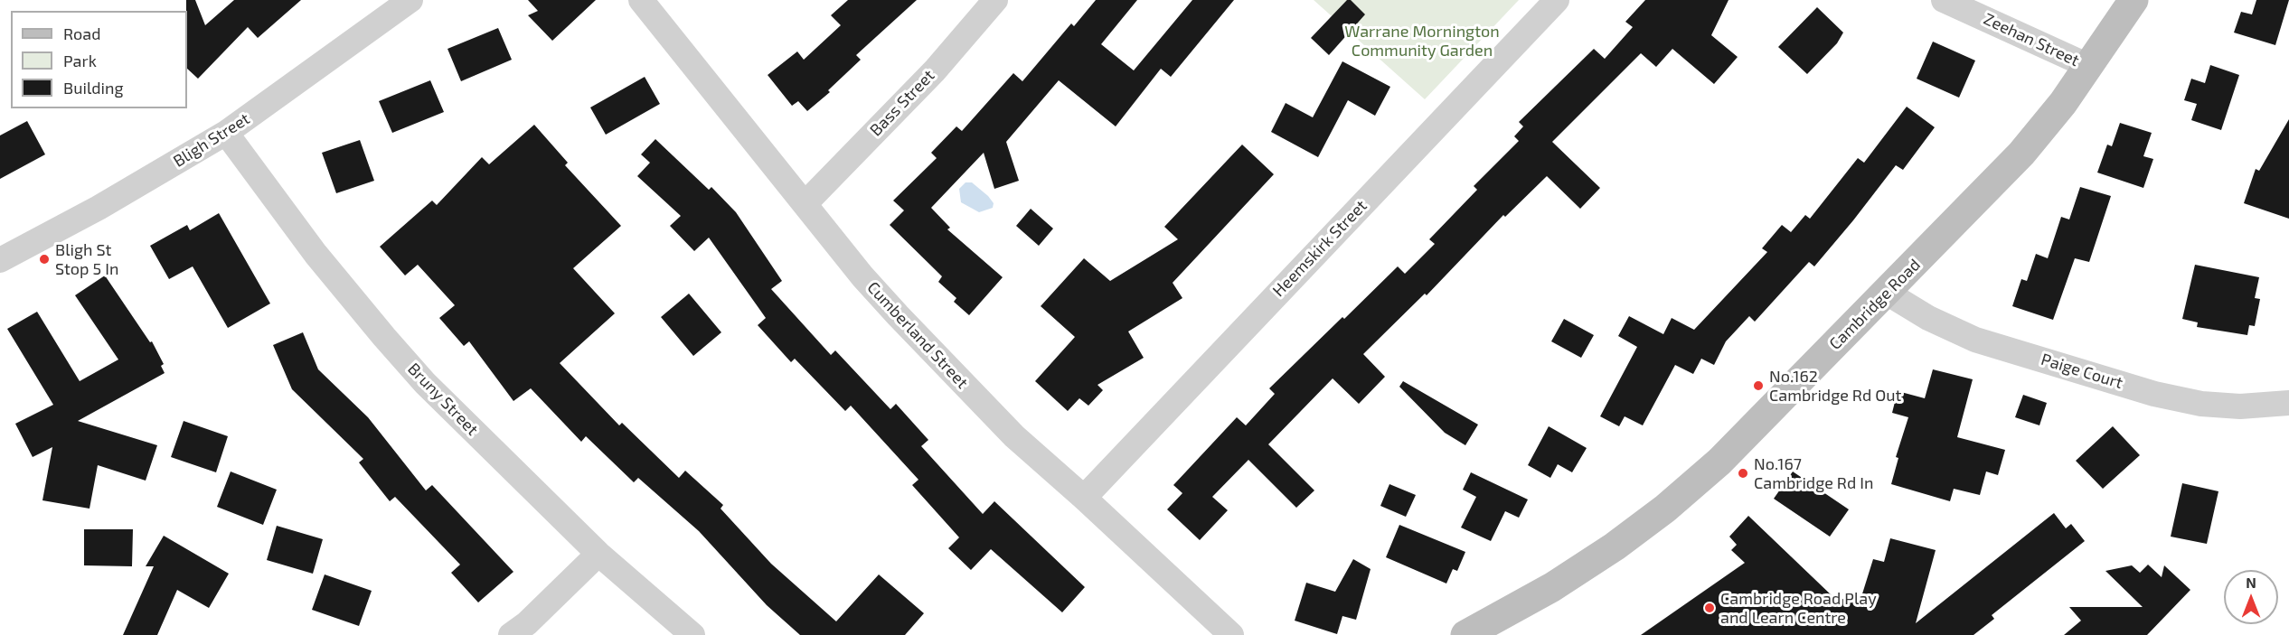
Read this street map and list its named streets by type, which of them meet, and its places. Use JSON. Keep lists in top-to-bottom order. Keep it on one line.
{"streets":{"main road":["Cambridge Road"],"street":["Zeehan Street","Bass Street","Bligh Street","Heemskirk Street","Cumberland Street","Paige Court","Bruny Street"]},"crossings":[["Zeehan Street","Cambridge Road"],["Bass Street","Cumberland Street"],["Bligh Street","Bruny Street"],["Heemskirk Street","Cumberland Street"],["Cambridge Road","Paige Court"]],"parks":["Warrane Mornington Community Garden"],"places":["Bligh St Stop 5 In","No.162 Cambridge Rd Out","No.167 Cambridge Rd In","Cambridge Road Play and Learn Centre"],"legend":["Road","Park","Building"],"north":"top"}
